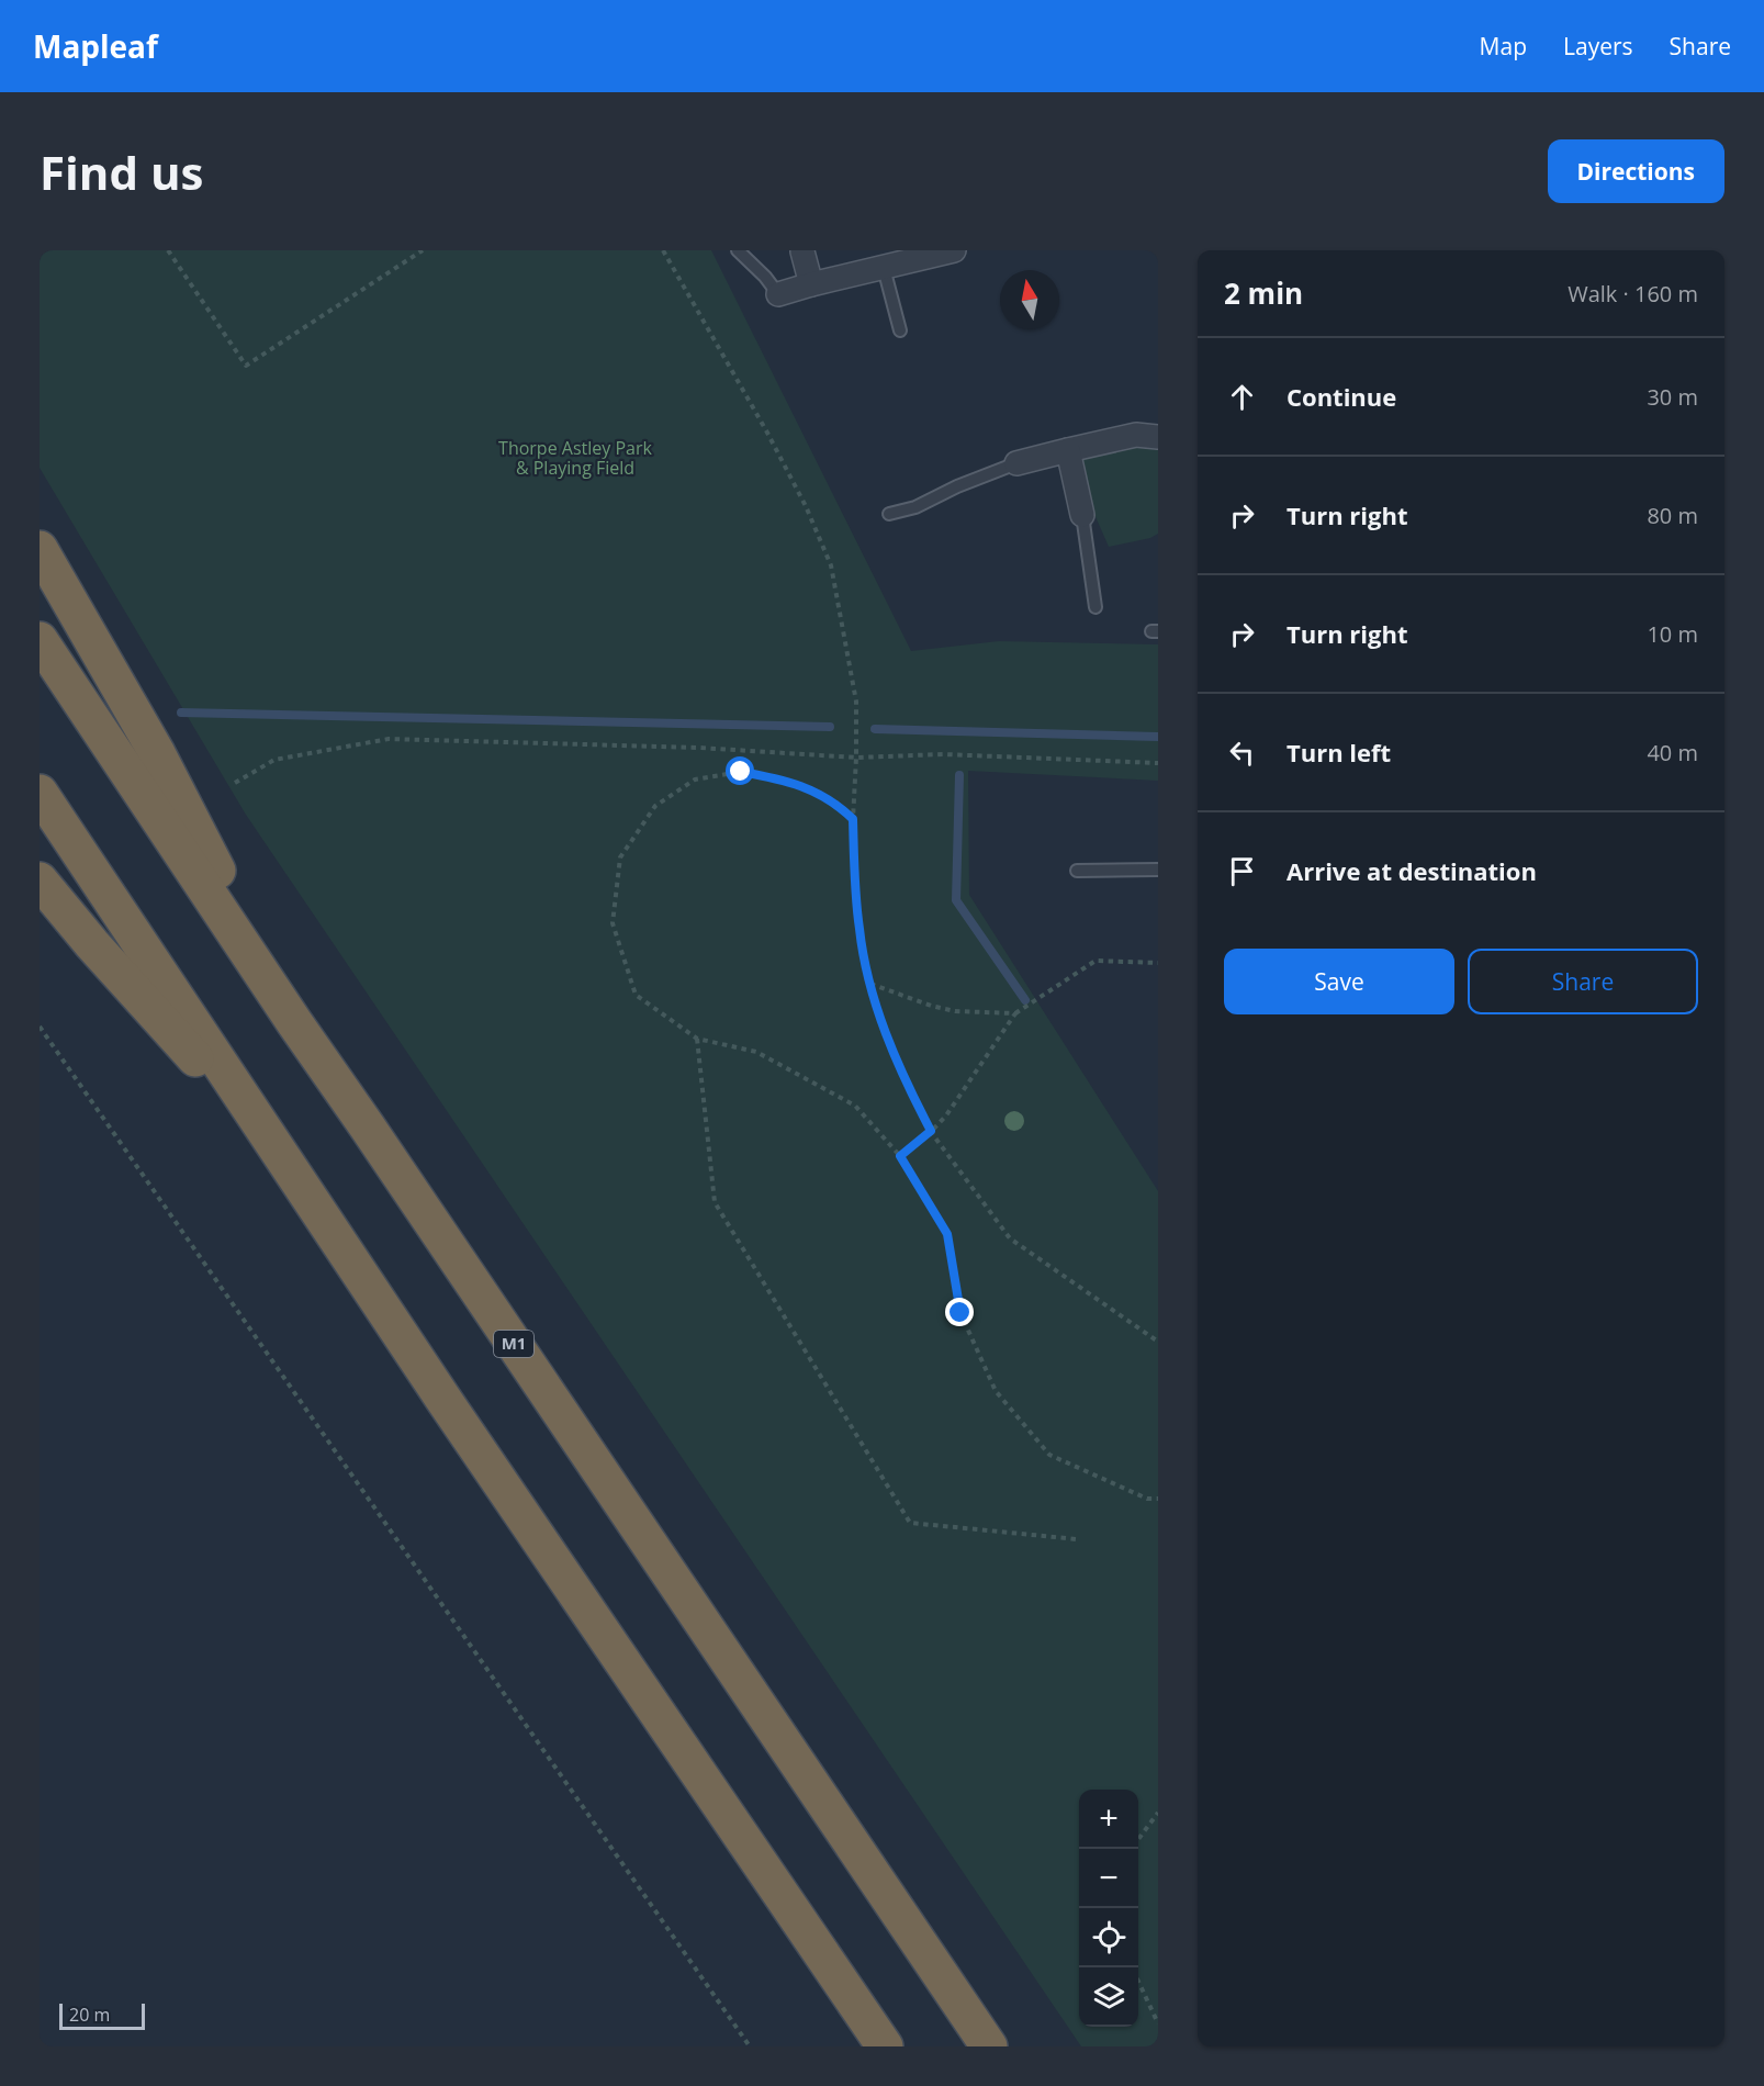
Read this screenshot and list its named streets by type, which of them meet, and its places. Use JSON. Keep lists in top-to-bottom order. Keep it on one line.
{"streets":{"highway":["M1"]},"parks":["Thorpe Astley Park & Playing Field"],"scale_bar":"20 m","north":"top","page":{"header":"Mapleaf","nav":["Map","Layers","Share"],"buttons":["Directions",["Save","Share"]],"title":"Find us","heading":["2 min","Walk · 160 m"],"list":[["Continue","30 m"],["Turn right","80 m"],["Turn right","10 m"],["Turn left","40 m"],"Arrive at destination"],"map_buttons":["+","−"],"scale":"20 m"}}
